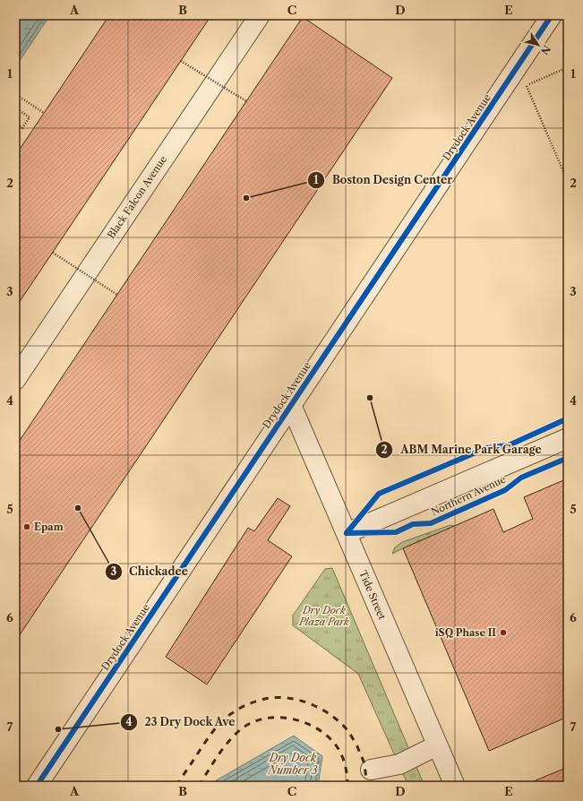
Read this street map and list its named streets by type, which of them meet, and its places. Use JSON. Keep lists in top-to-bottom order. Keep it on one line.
{"streets":{"street":["Drydock Avenue","Black Falcon Avenue","Northern Avenue","Tide Street"]},"crossings":[["Drydock Avenue","Tide Street"],["Northern Avenue","Tide Street"]],"water":["Dry Dock Number 3"],"parks":["Dry Dock Plaza Park"],"places":["Boston Design Center","ABM Marine Park Garage","Chickadee","Epam","iSQ Phase II","23 Dry Dock Ave"],"north":"bottom right","grid":{"columns":["A","B","C","D","E"],"rows":["1","2","3","4","5","6","7"]}}
